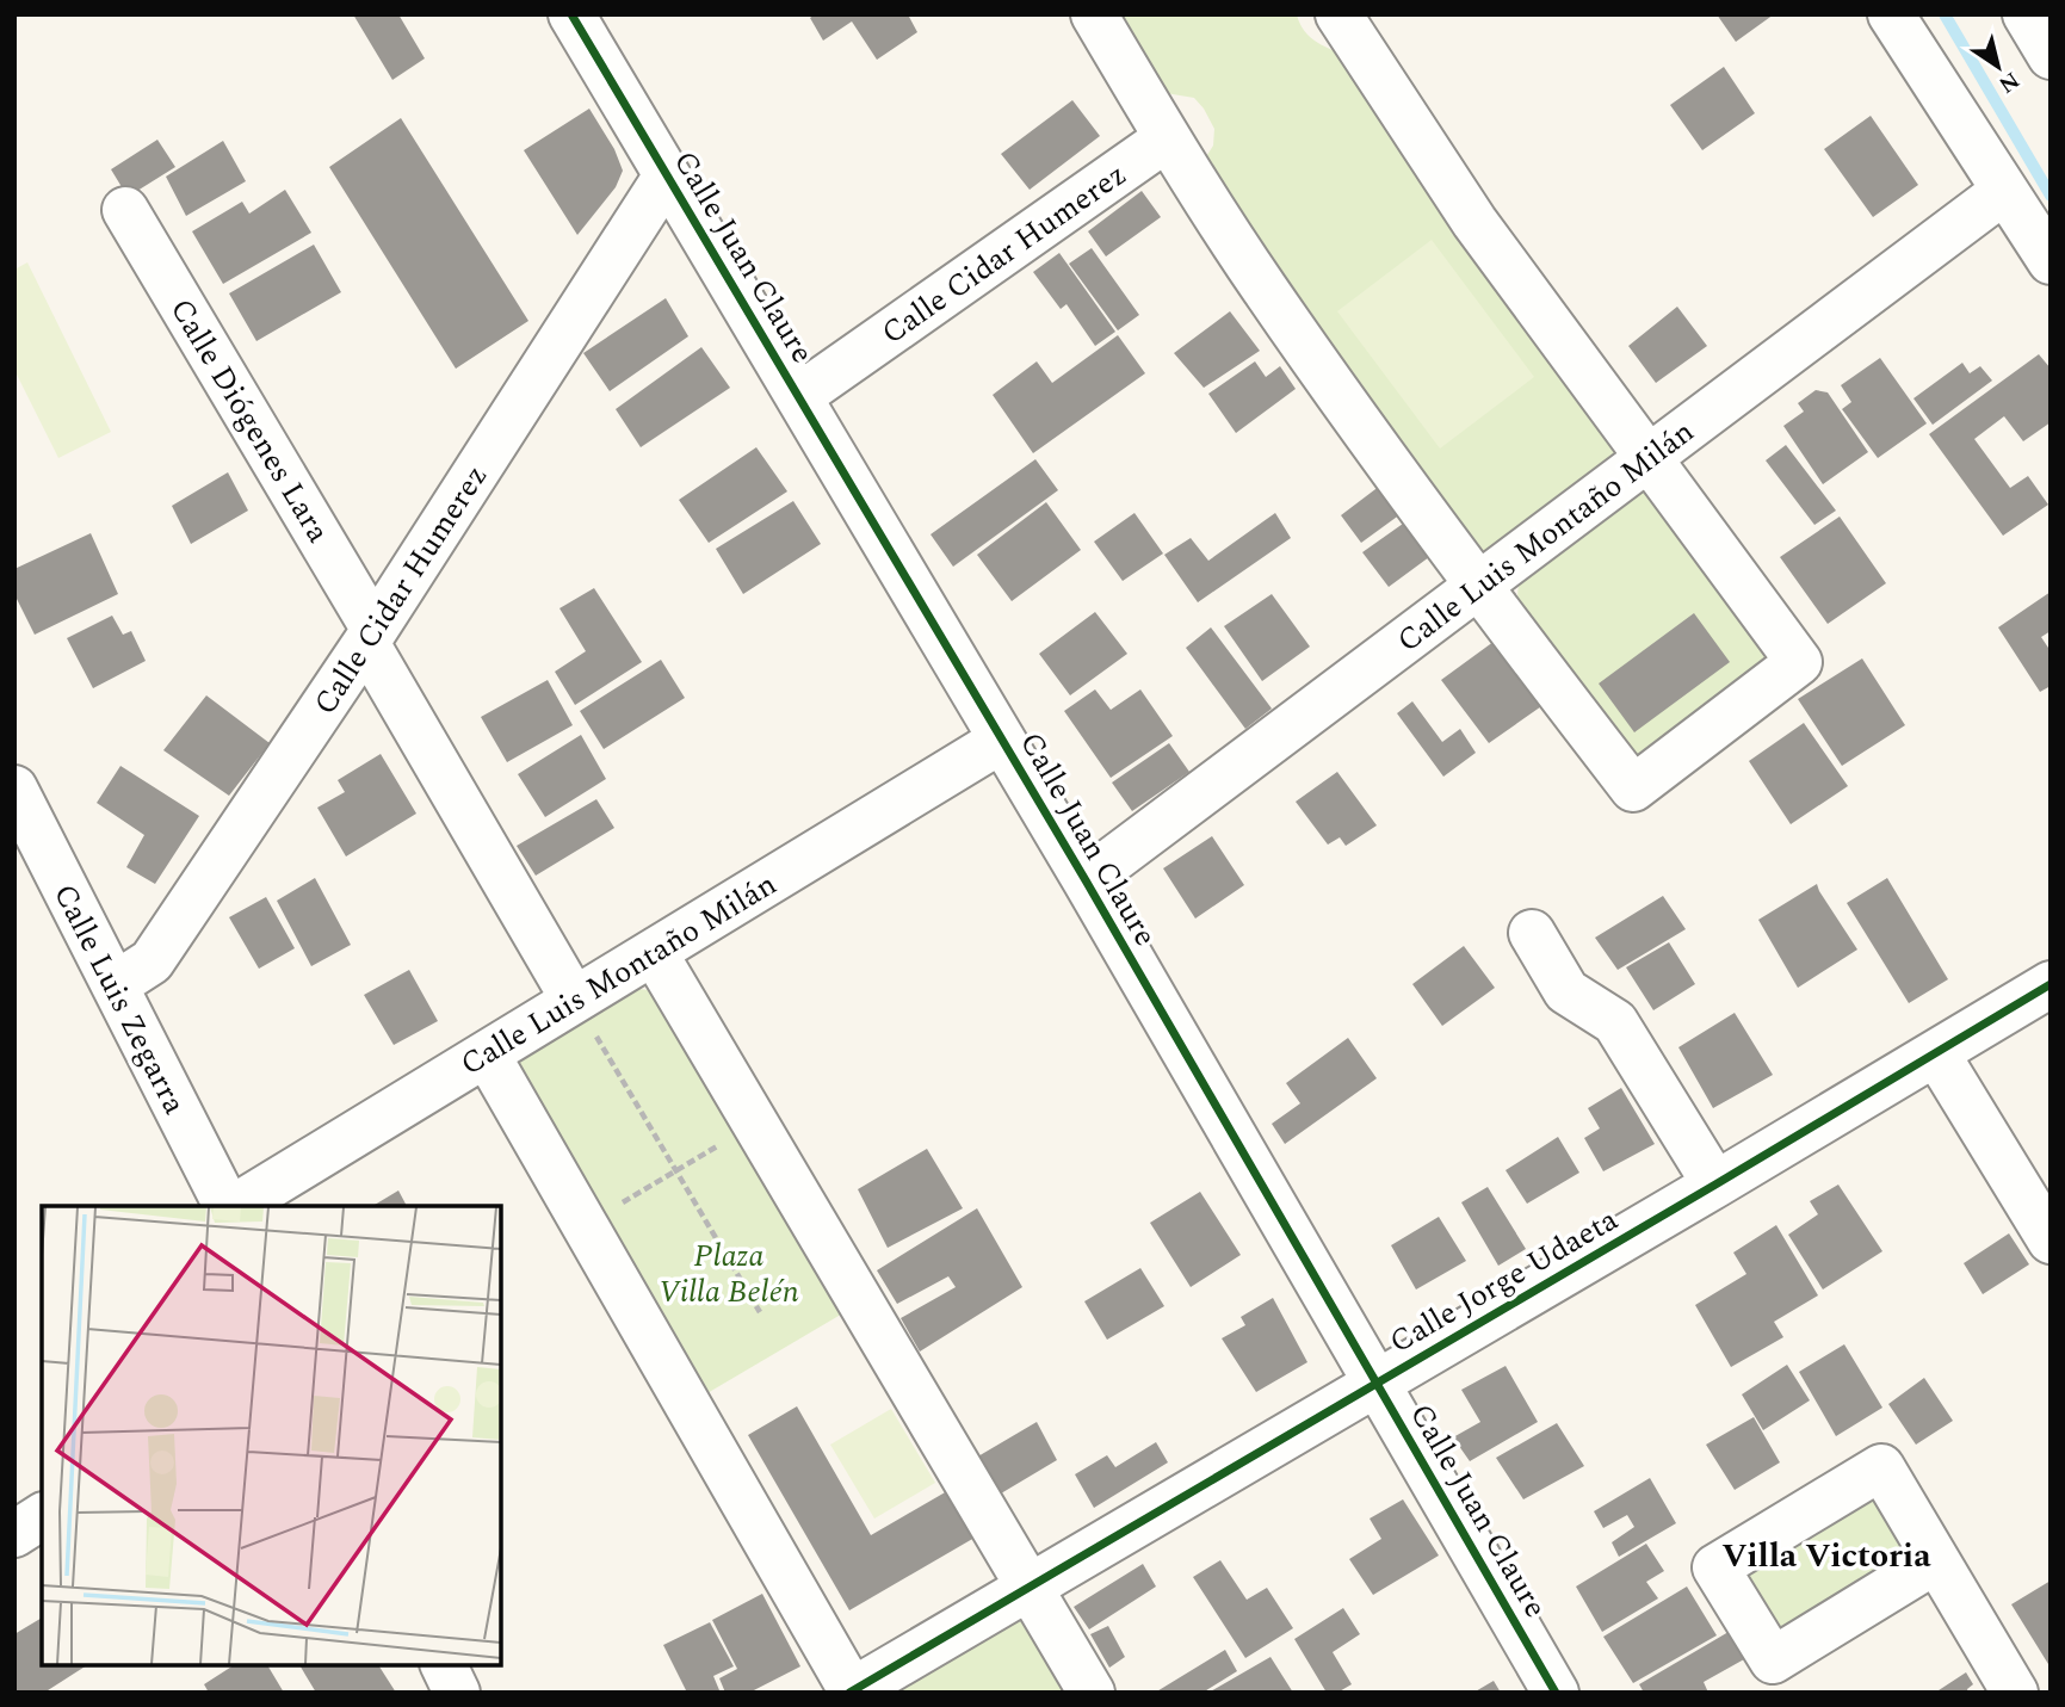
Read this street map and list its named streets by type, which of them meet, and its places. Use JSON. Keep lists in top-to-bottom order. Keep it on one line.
{"streets":{"street":["Calle Cidar Humerez","Calle Juan Claure","Calle Diógenes Lara","Calle Luis Montaño Milán","Calle Luis Zegarra","Calle Jorge Udaeta"]},"crossings":[["Calle Cidar Humerez","Calle Juan Claure"],["Calle Cidar Humerez","Calle Diógenes Lara"],["Calle Cidar Humerez","Calle Luis Zegarra"],["Calle Juan Claure","Calle Luis Montaño Milán"],["Calle Juan Claure","Calle Jorge Udaeta"],["Calle Diógenes Lara","Calle Luis Montaño Milán"]],"districts":["Villa Victoria"],"parks":["Plaza Villa Belén"],"north":"bottom right"}
